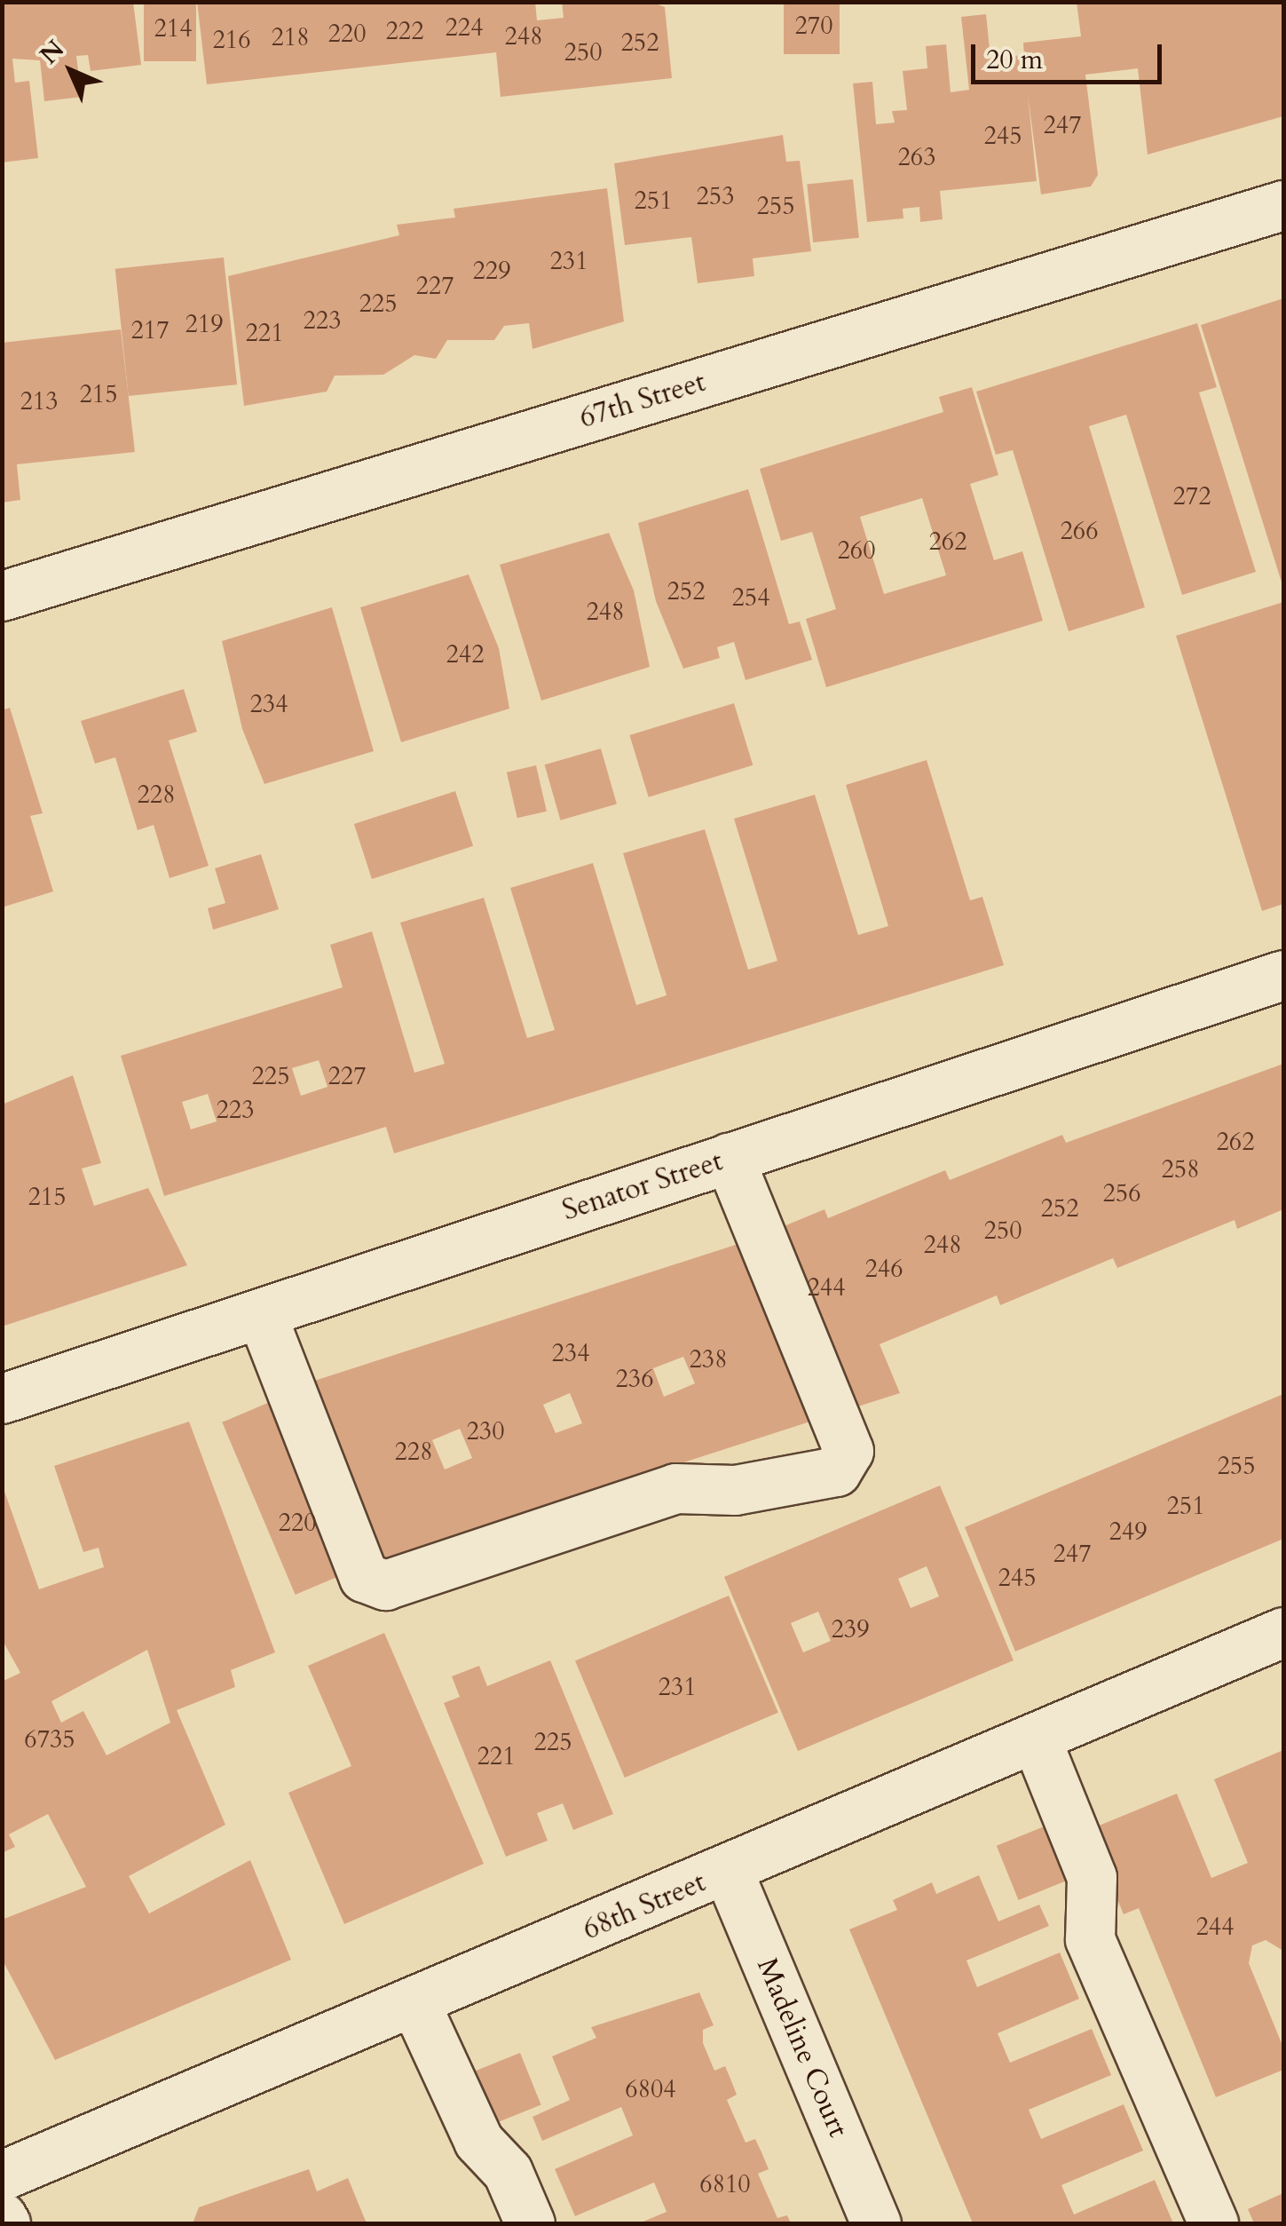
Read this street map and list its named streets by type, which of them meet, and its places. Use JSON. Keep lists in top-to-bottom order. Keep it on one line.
{"streets":{"street":["67th Street","Senator Street","68th Street","Madeline Court"]},"crossings":[["68th Street","Madeline Court"]],"house_numbers":["270","224","214","222","220","248","218","216","252","250","247","245","263","253","251","255","231","229","227","225","223","219","217","221","215","213","272","266","262","260","252","254","248","242","234","228","225","227","223","262","258","256","215","252","250","248","246","244","234","238","236","230","228","255","251","220","249","247","245","239","231","6735","225","221","244","6804","6810"],"scale_bar":"20 m","north":"top left"}
